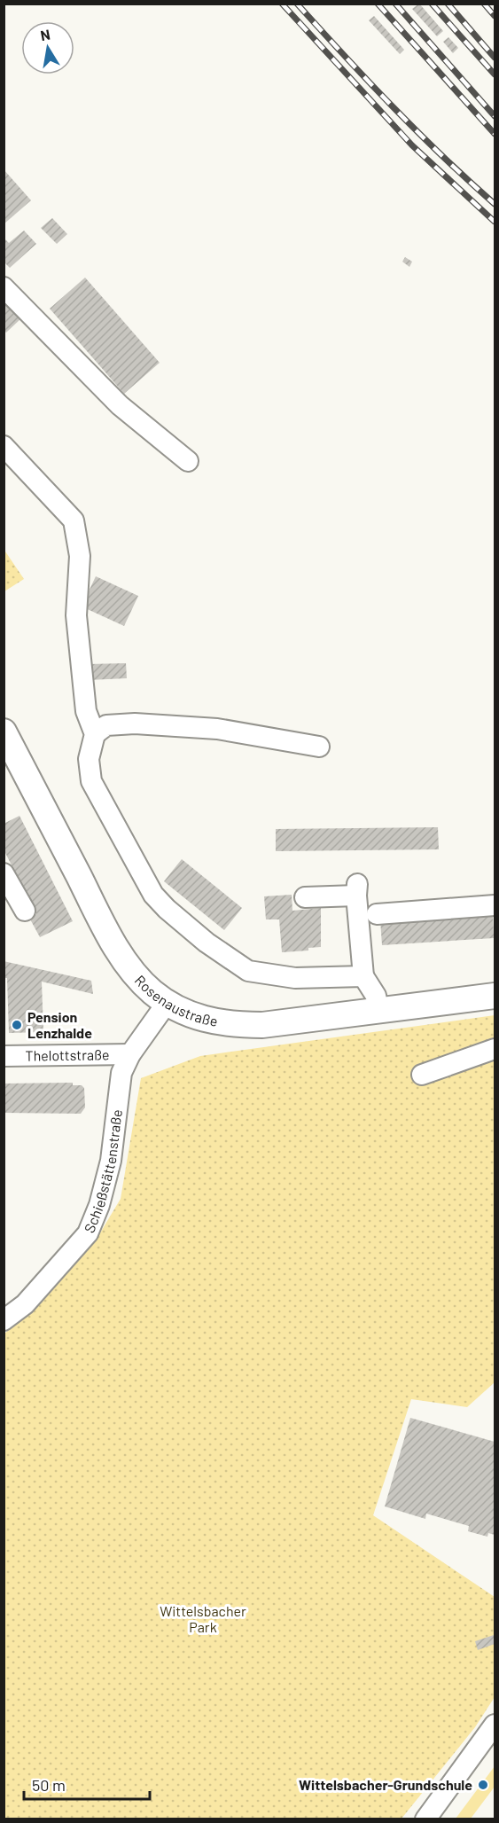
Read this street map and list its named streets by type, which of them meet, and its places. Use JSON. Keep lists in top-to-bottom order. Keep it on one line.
{"streets":{"main road":["Rosenaustraße"],"street":["Thelottstraße","Schießstättenstraße"]},"crossings":[["Rosenaustraße","Schießstättenstraße"],["Thelottstraße","Schießstättenstraße"]],"parks":["Wittelsbacher Park"],"places":["Pension Lenzhalde","Wittelsbacher-Grundschule"],"scale_bar":"50 m","north":"top"}
